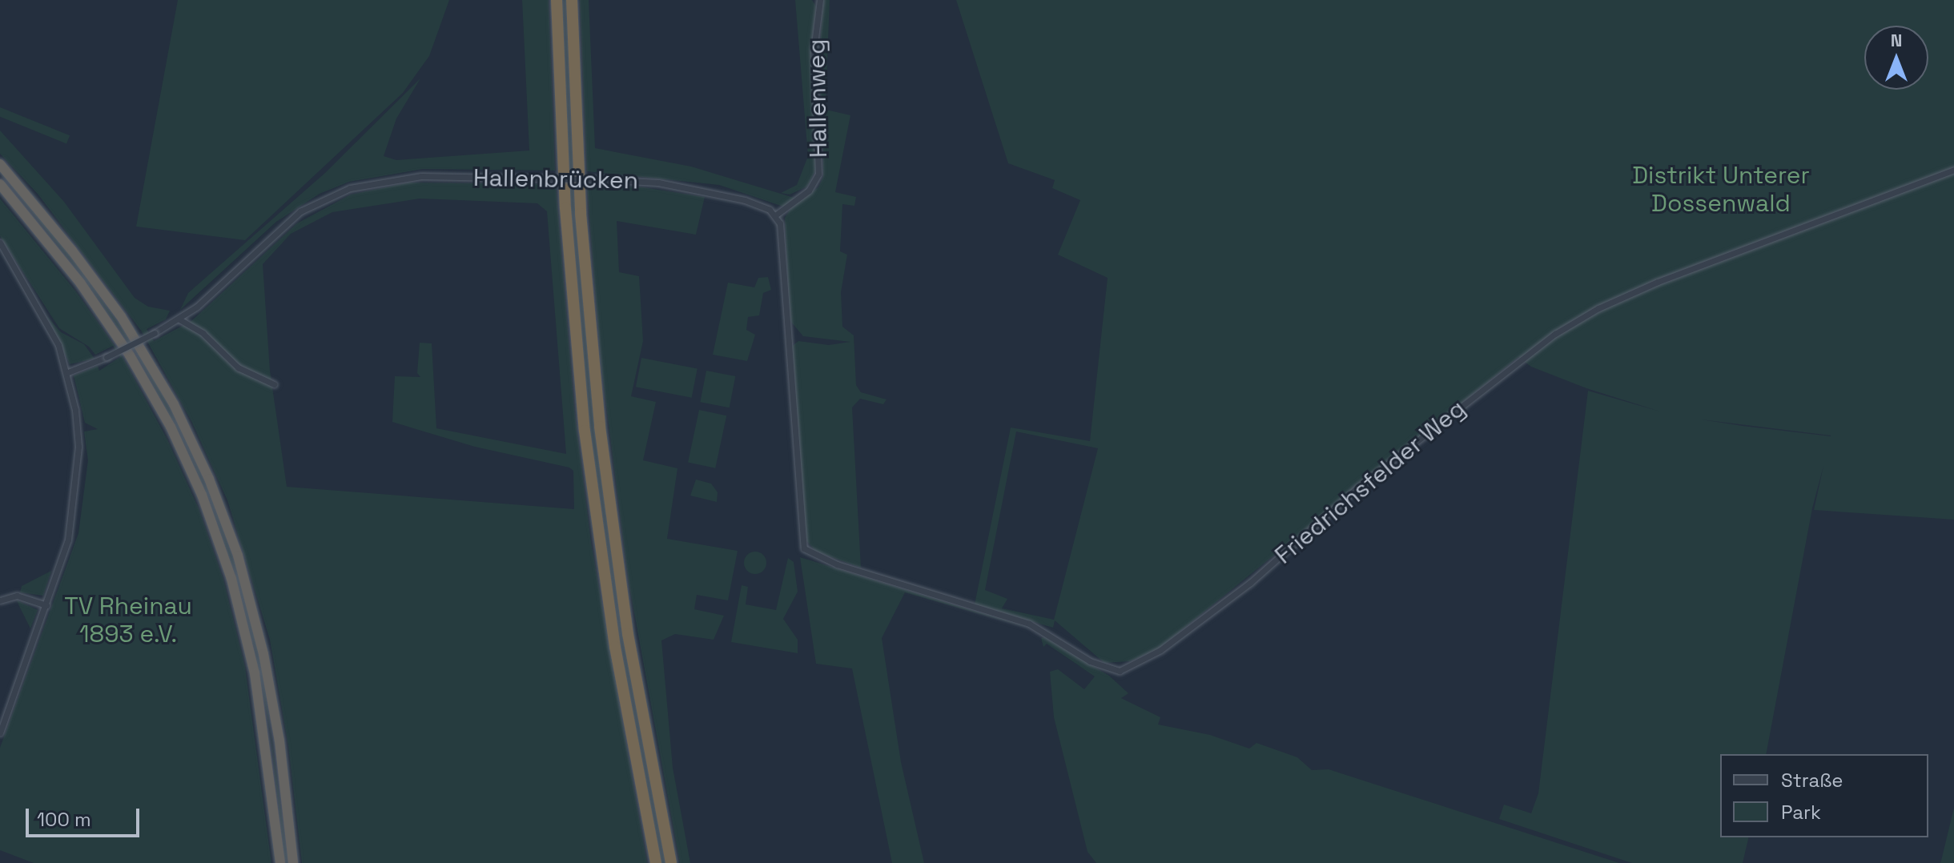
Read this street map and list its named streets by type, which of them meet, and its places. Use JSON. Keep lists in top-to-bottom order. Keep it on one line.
{"streets":{"street":["Hallenweg","Hallenbrücken","Friedrichsfelder Weg"]},"crossings":[["Hallenweg","Hallenbrücken"],["Hallenweg","Friedrichsfelder Weg"],["Hallenbrücken","Friedrichsfelder Weg"]],"parks":["Distrikt Unterer Dossenwald","TV Rheinau 1893 e.V."],"legend":["Straße","Park"],"scale_bar":"100 m","north":"top"}
